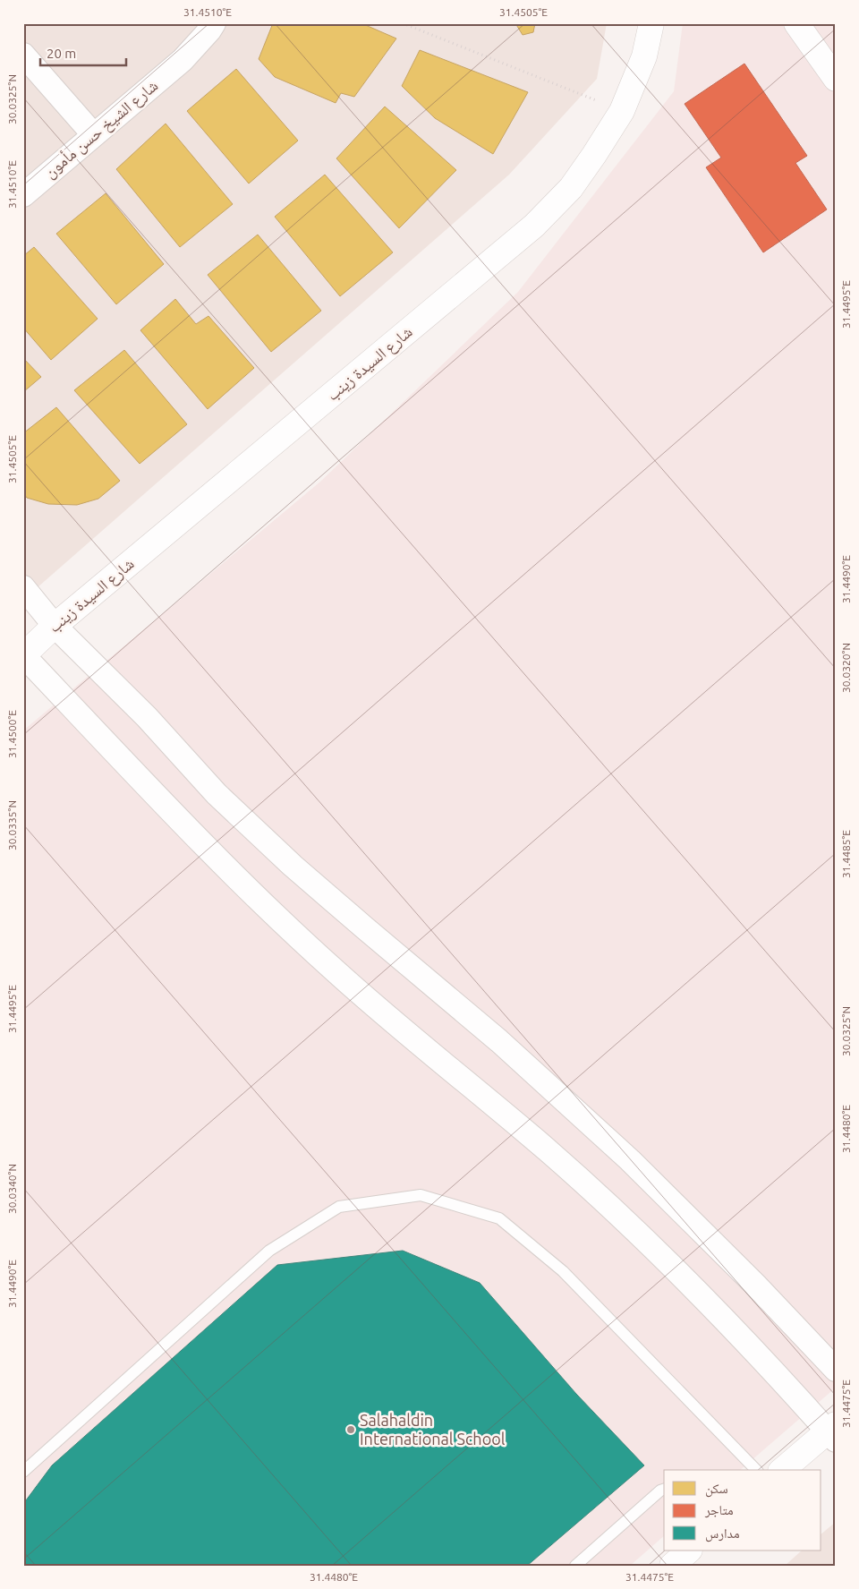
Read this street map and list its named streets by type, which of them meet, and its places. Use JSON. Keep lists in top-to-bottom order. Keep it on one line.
{"streets":{"street":["شارع الشيخ حسن مأمون","شارع السيدة زينب"]},"places":["Salahaldin International School"],"legend":["سكن","متاجر","مدارس"],"scale_bar":"20 m","coordinates":["31.4510°E","31.4505°E","30.0325°N","31.4495°E","31.4490°E","30.0320°N","31.4500°E","30.0335°N","31.4485°E","31.4480°E","30.0340°N","31.4475°E"]}
